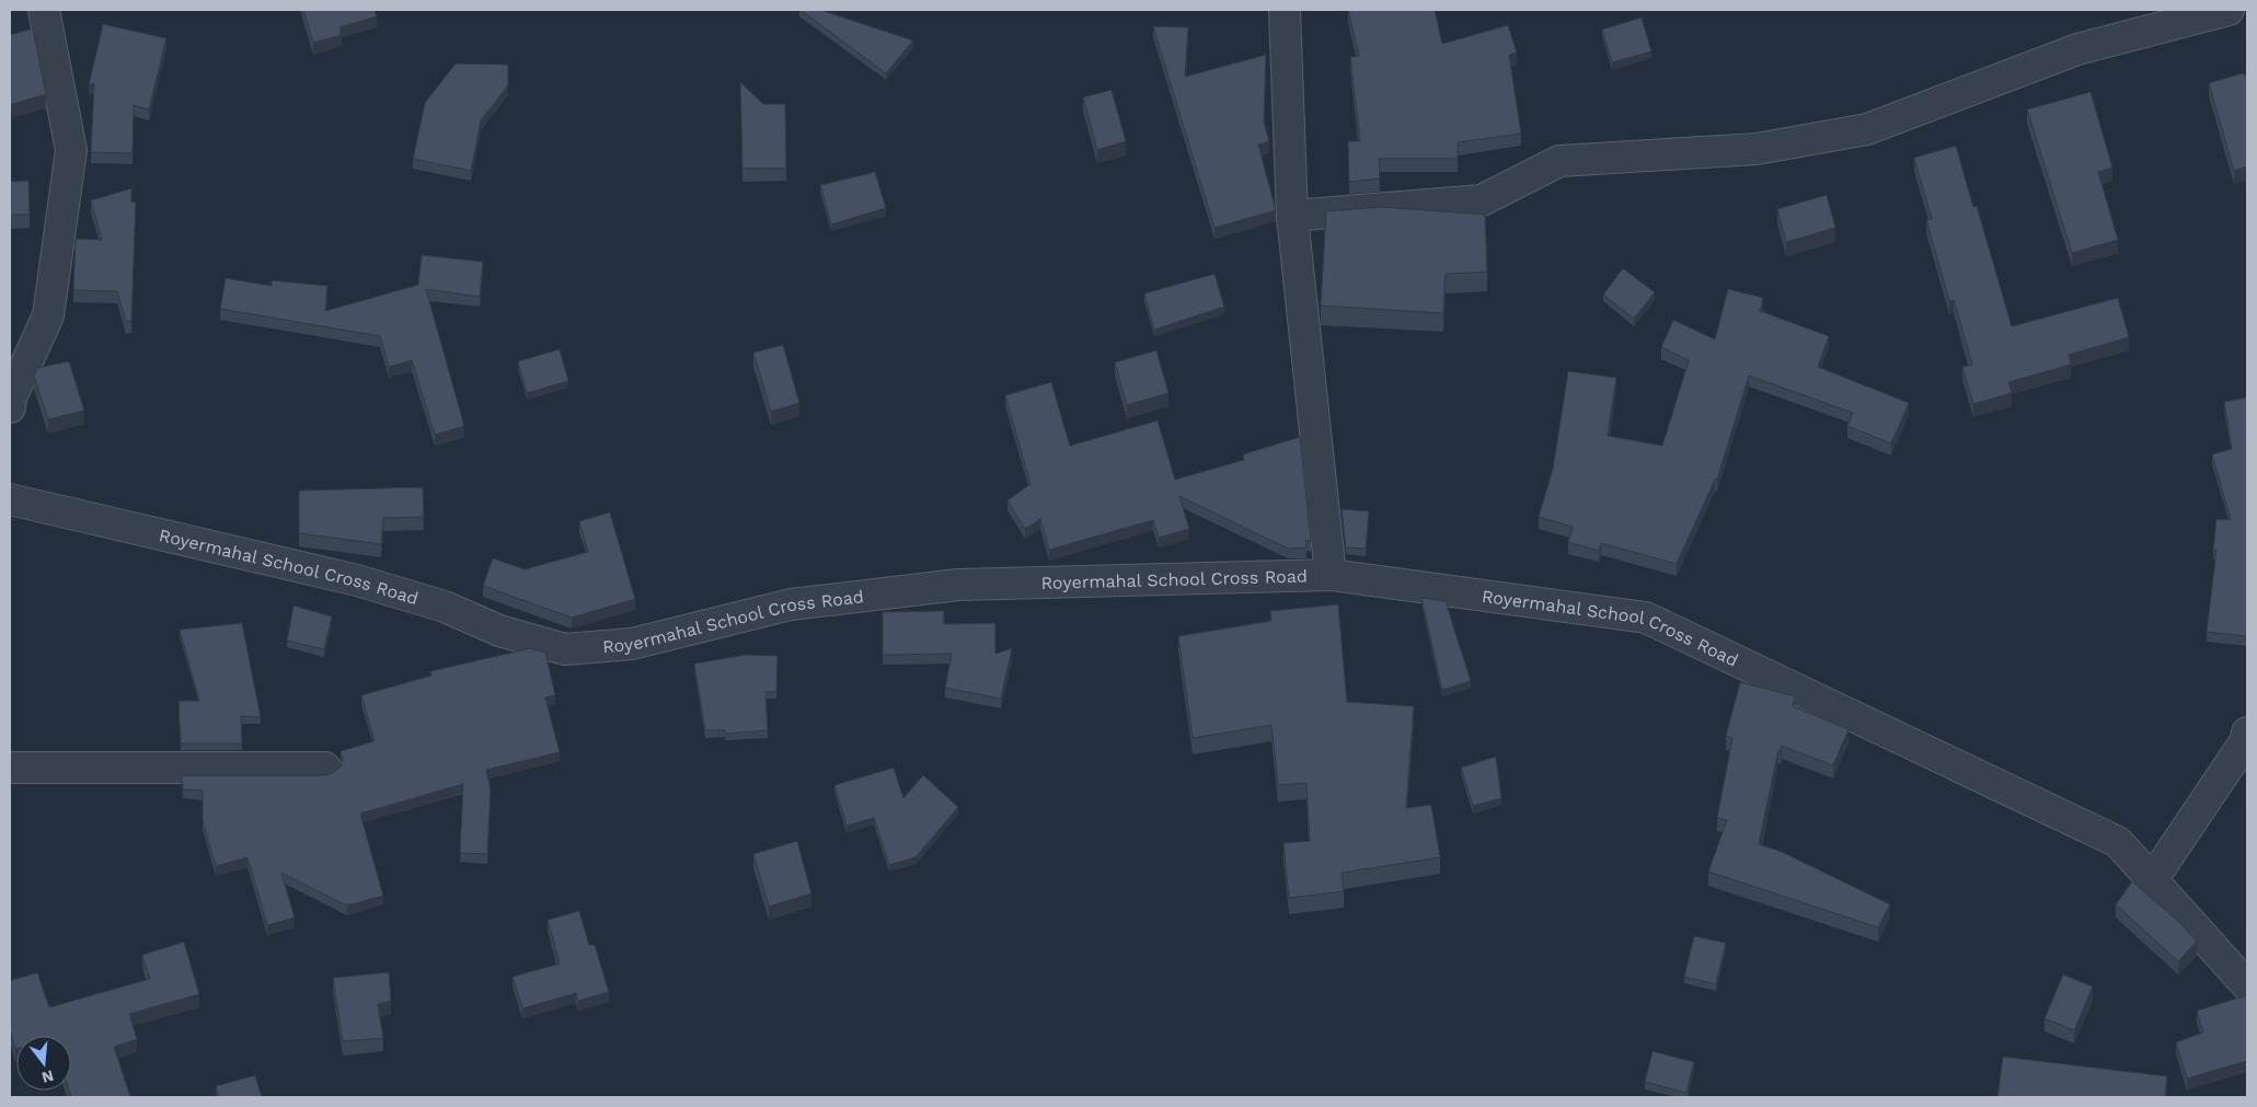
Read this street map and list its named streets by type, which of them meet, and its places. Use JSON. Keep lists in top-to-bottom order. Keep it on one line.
{"streets":{"street":["Royermahal School Cross Road"]},"north":"bottom"}
